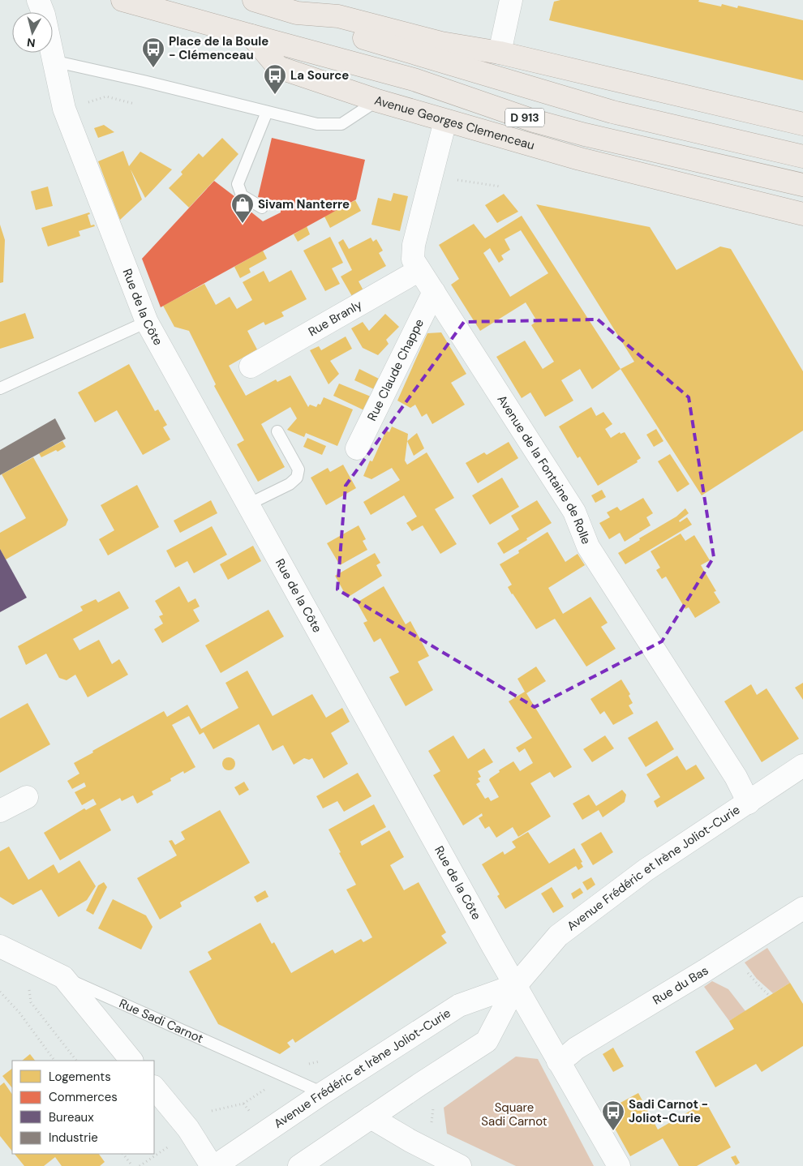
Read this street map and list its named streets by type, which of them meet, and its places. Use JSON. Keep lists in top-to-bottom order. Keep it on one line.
{"streets":{"main road":["D 913","Avenue Georges Clemenceau"],"street":["Rue de la Côte","Rue Branly","Rue Claude Chappe","Avenue de la Fontaine de Rolle","Avenue Frédéric et Irène Joliot-Curie","Rue du Bas","Rue Sadi Carnot"]},"crossings":[["D 913","Avenue Georges Clemenceau"],["Avenue Georges Clemenceau","Avenue de la Fontaine de Rolle"],["Rue de la Côte","Avenue Frédéric et Irène Joliot-Curie"],["Rue de la Côte","Rue du Bas"],["Rue Branly","Avenue de la Fontaine de Rolle"],["Rue Claude Chappe","Avenue de la Fontaine de Rolle"],["Avenue de la Fontaine de Rolle","Avenue Frédéric et Irène Joliot-Curie"],["Avenue Frédéric et Irène Joliot-Curie","Rue Sadi Carnot"]],"parks":["Square Sadi Carnot"],"places":{"bus stop":["Place de la Boule - Clémenceau","La Source","Sadi Carnot - Joliot-Curie"],"shop":["Sivam Nanterre"]},"legend":["Logements","Commerces","Bureaux","Industrie"],"north":"bottom"}
